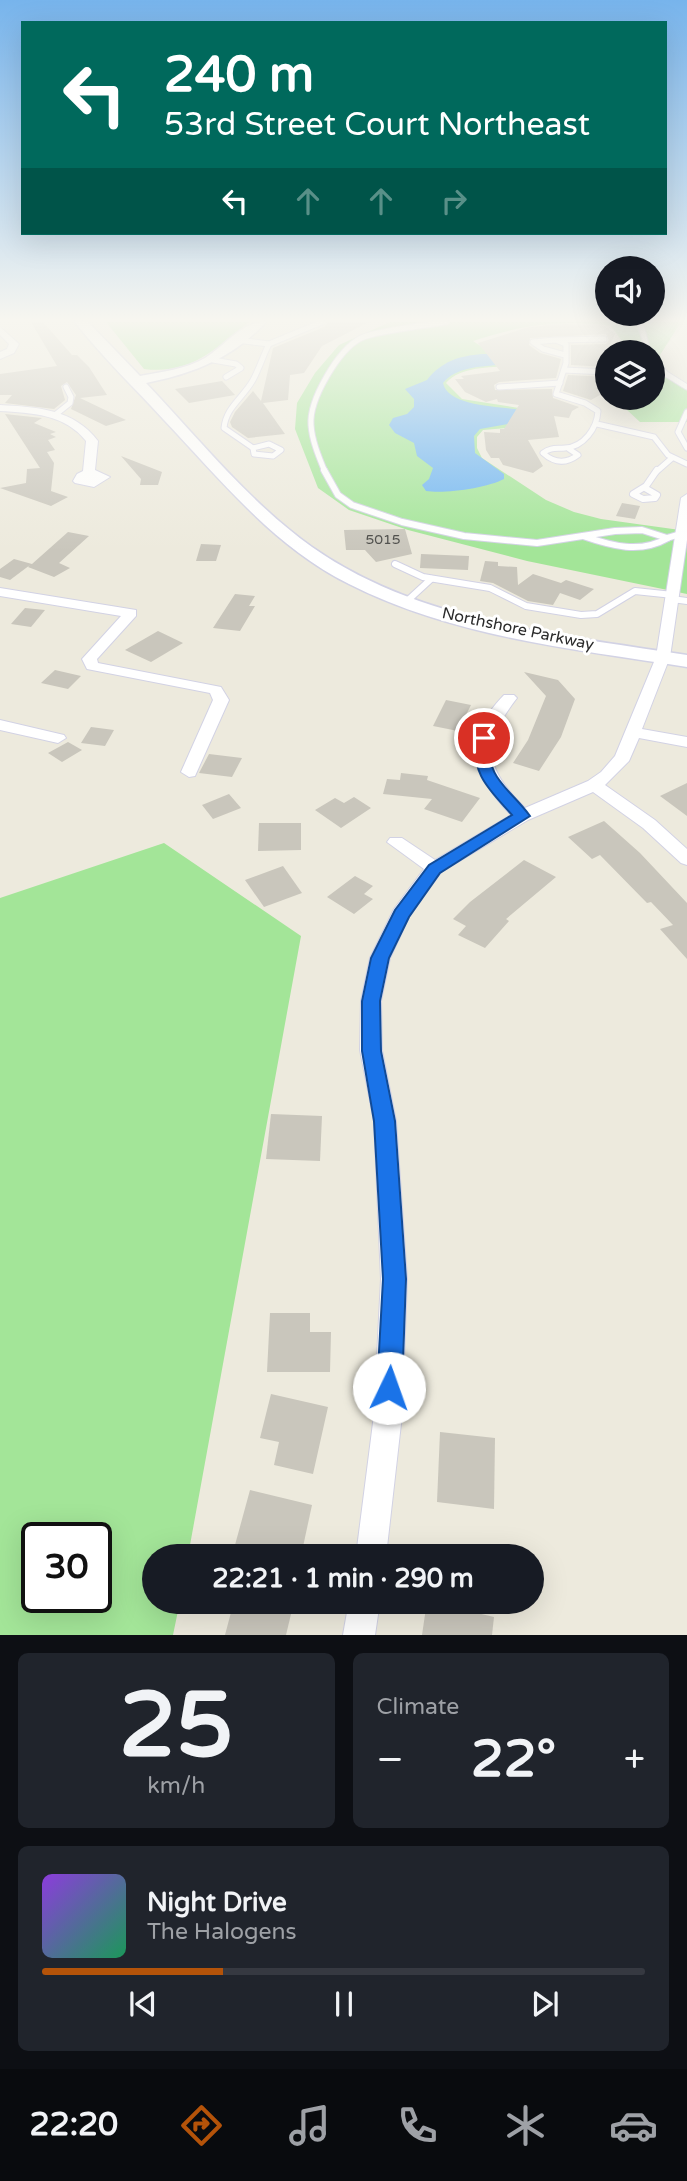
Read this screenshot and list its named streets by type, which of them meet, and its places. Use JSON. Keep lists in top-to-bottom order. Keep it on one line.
{"streets":{"street":["Northshore Parkway"]},"house_numbers":["5015"],"page":{"turn":["240 m","53rd Street Court Northeast"],"limit":"30","trip":"22:21 · 1 min · 290 m","tile":[["25","km/h"],"Climate"],"heat":["−","22°","+"],"song":["Night Drive","The Halogens"],"tabs":"22:20"}}
